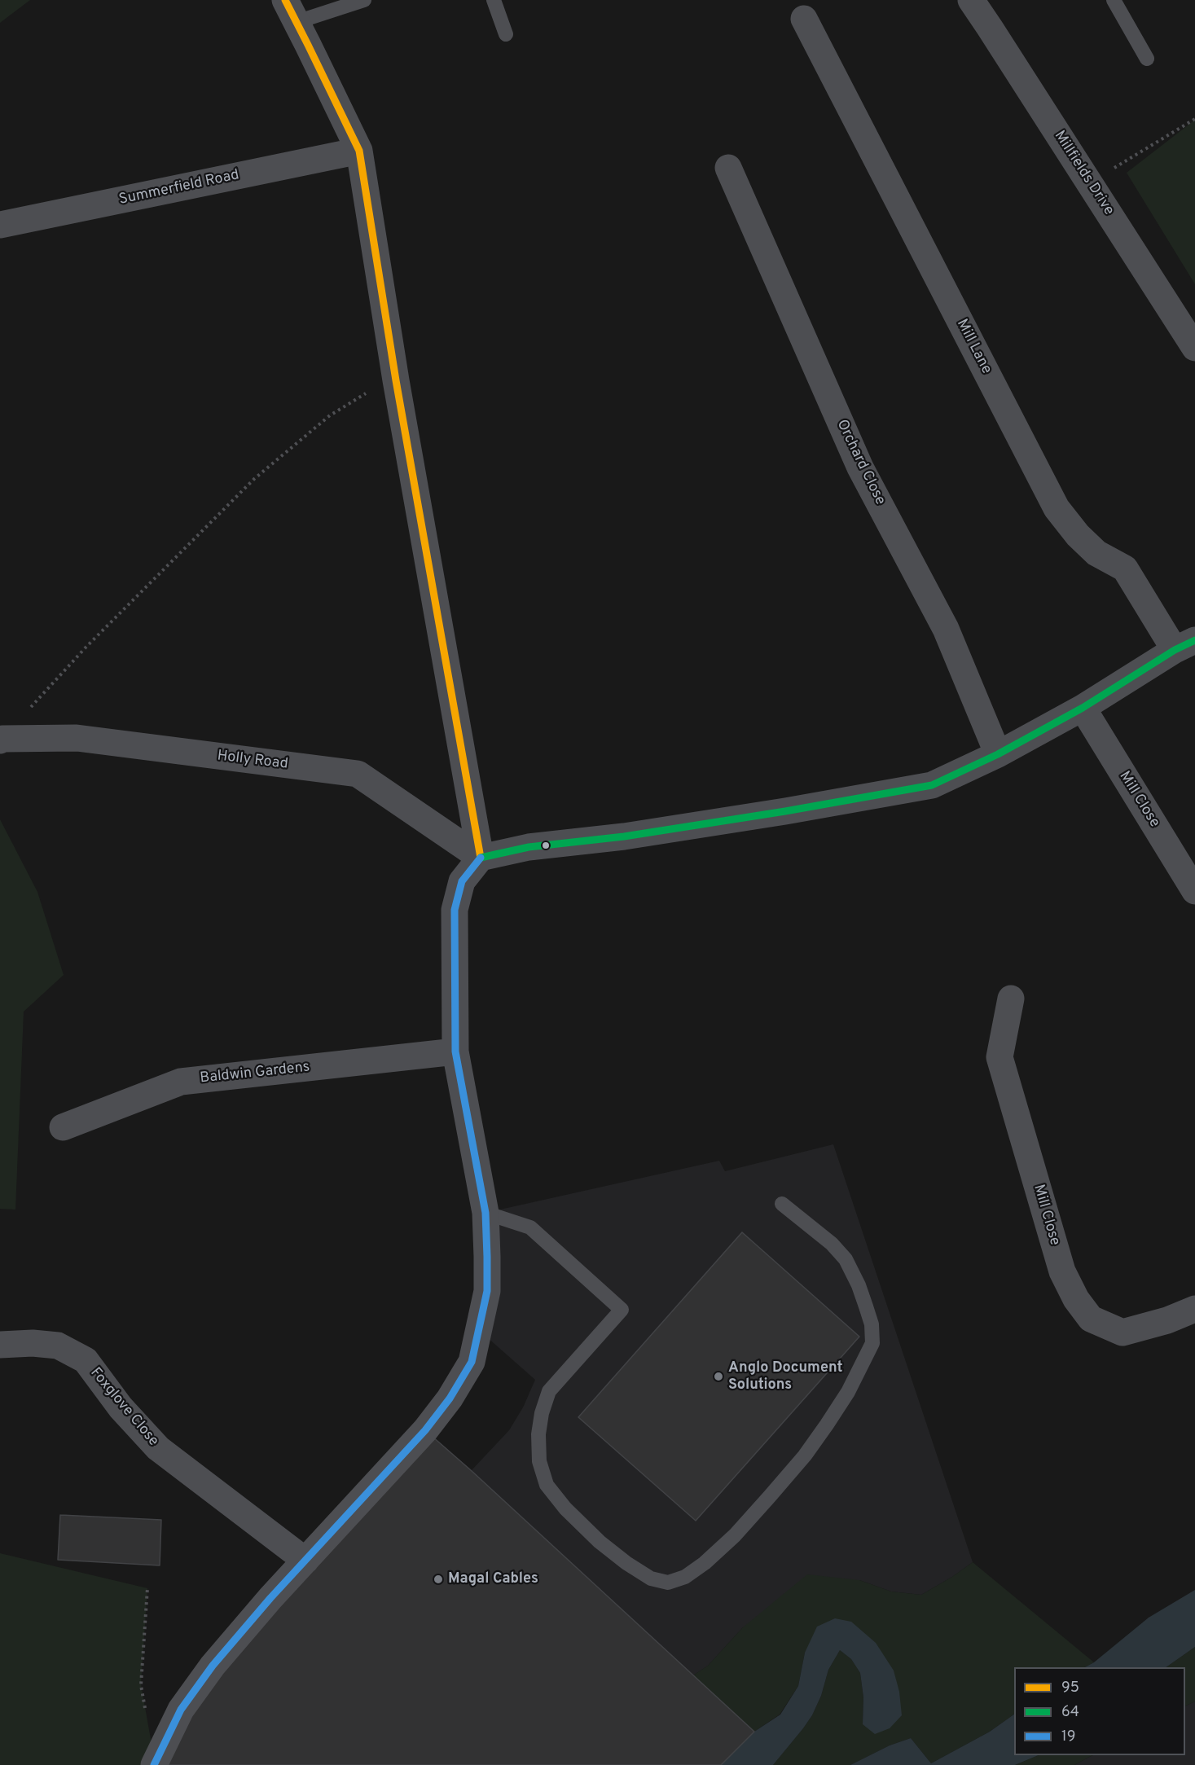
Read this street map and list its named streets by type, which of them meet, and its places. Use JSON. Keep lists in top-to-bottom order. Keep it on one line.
{"streets":{"street":["Millfields Drive","Summerfield Road","Mill Lane","Orchard Close","Holly Road","Mill Close","Baldwin Gardens","Foxglove Close"]},"places":["Anglo Document Solutions","Magal Cables"],"lines":["transit line 95","transit line 64","transit line 19"],"legend":["95","64","19"]}
